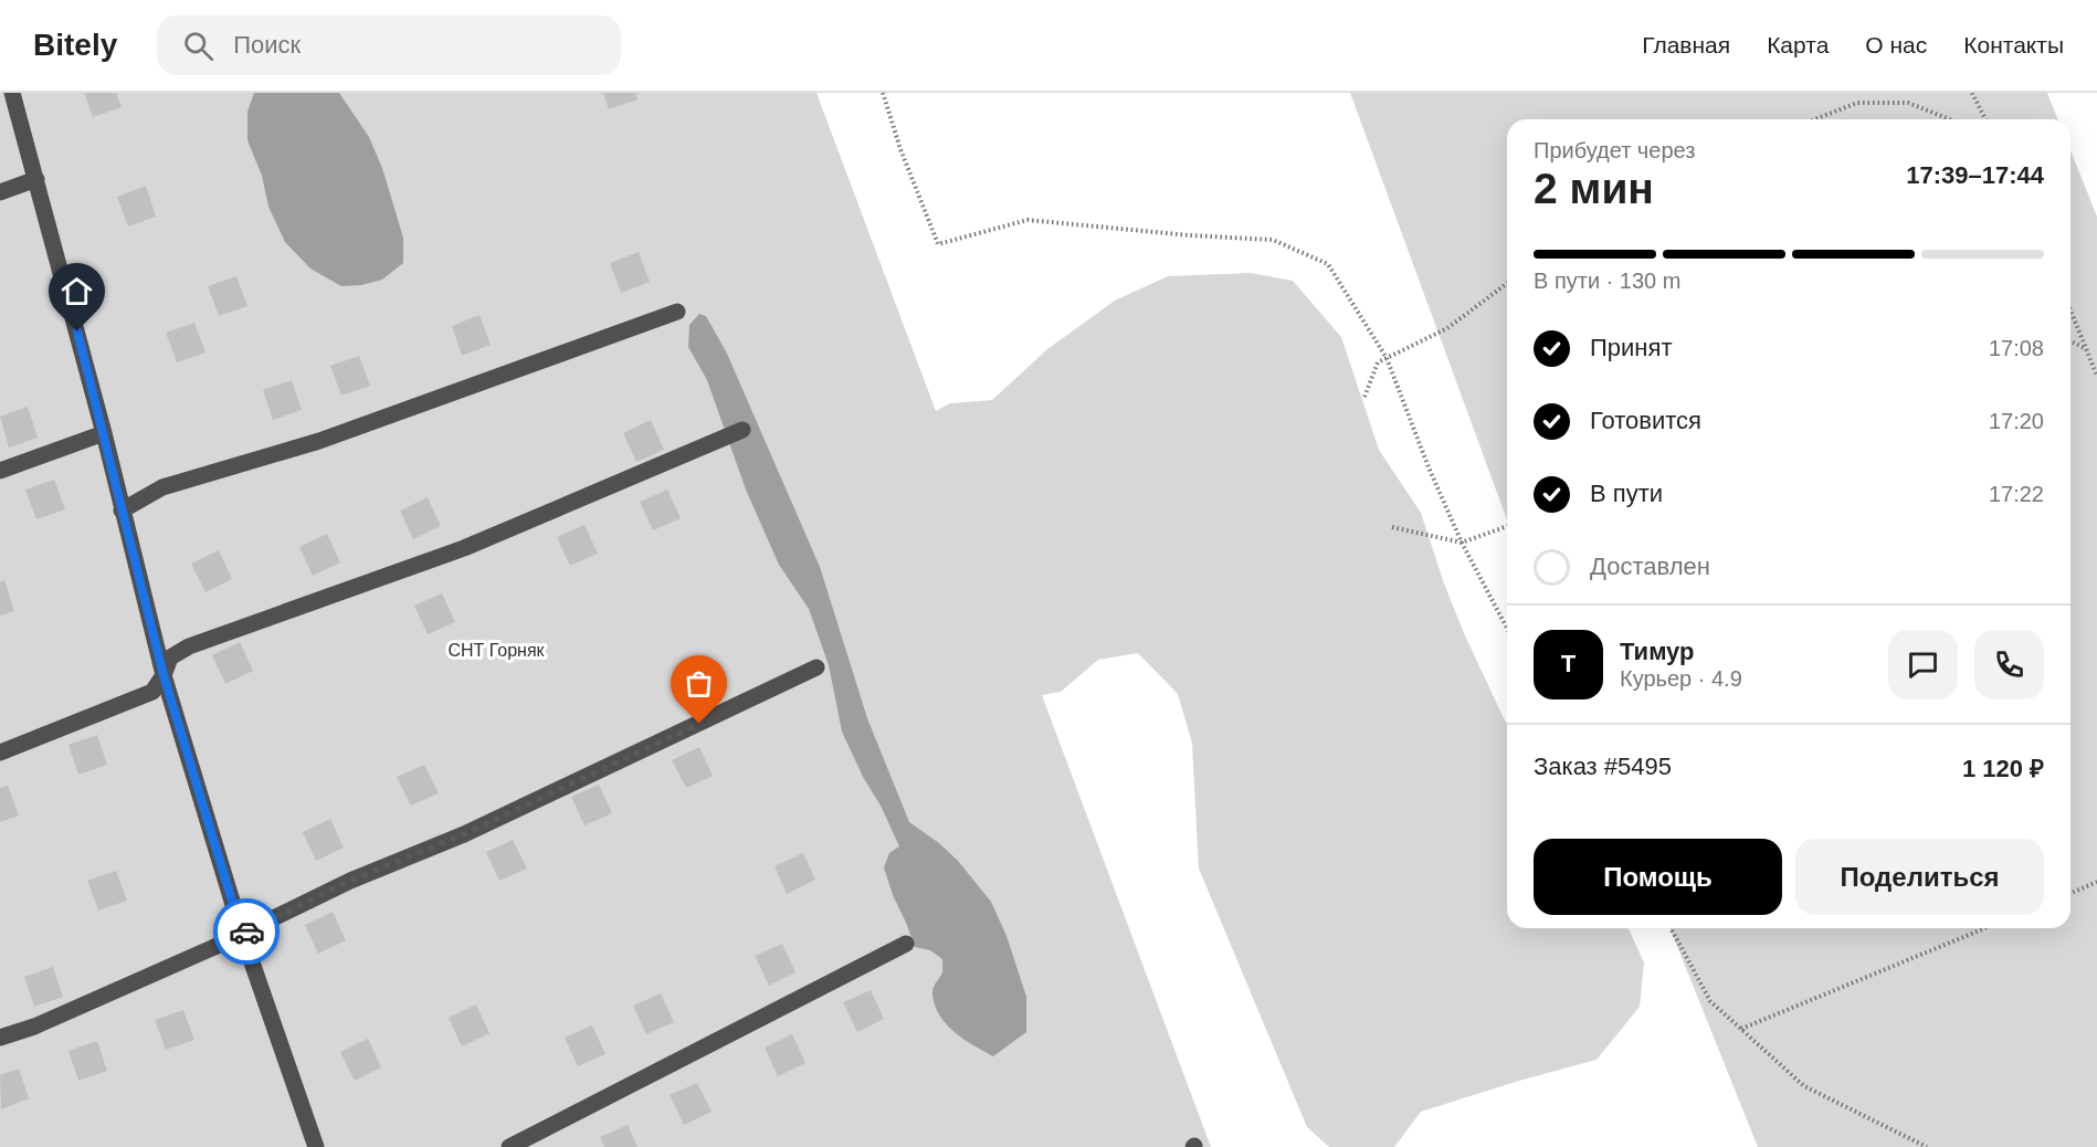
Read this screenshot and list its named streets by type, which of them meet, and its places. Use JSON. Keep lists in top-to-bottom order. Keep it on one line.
{"parks":["СНТ Горняк"],"page":{"header":"Bitely","search":"Поиск","nav":["Главная","Карта","О нас","Контакты"],"heading":["2 мин","Прибудет через","17:39–17:44"],"panel":["Тимур","Курьер · 4.9","Заказ #5495","1 120 ₽"],"bar":"В пути · 130 m","list":[["Принят","17:08"],["Готовится","17:20"],["В пути","17:22"],"Доставлен"],"round":"Т","buttons":["Помощь","Поделиться"]}}
